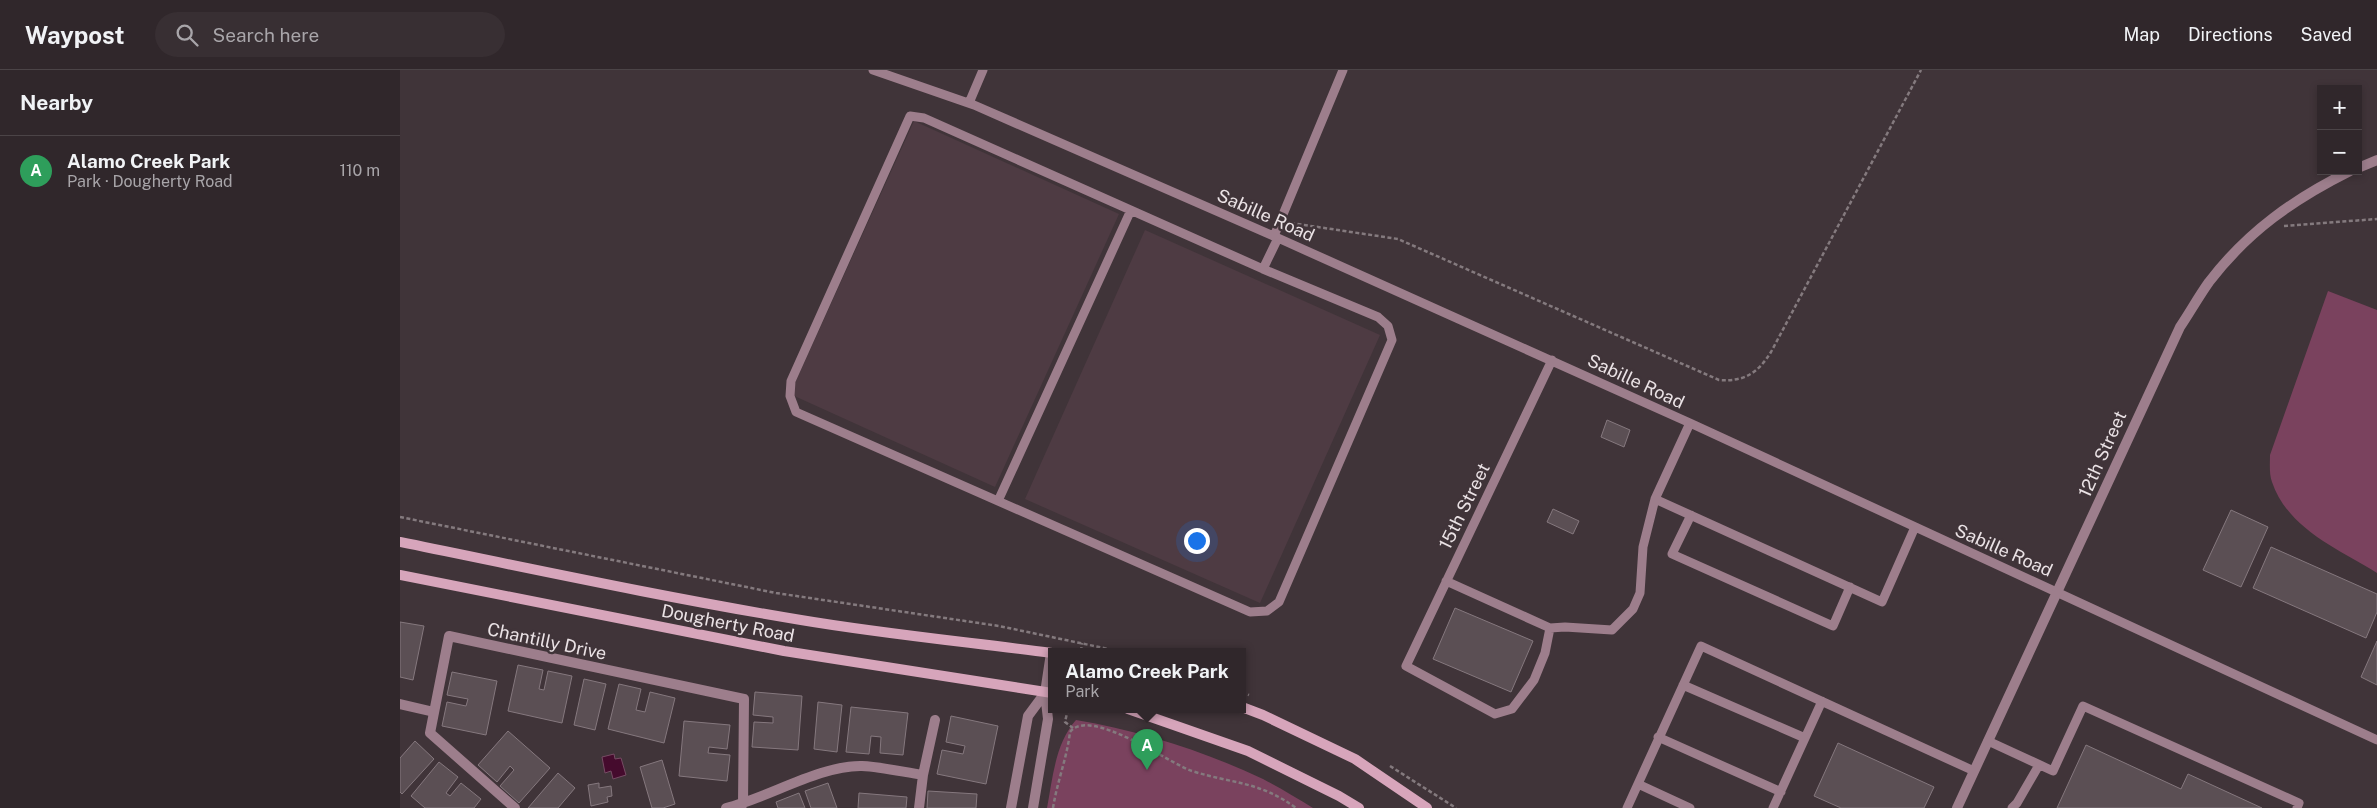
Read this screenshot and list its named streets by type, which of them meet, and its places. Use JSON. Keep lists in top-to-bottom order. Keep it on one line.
{"streets":{"main road":["Dougherty Road"],"street":["12th Street","Chantilly Drive"],"lane":["Sabille Road","15th Street"]},"crossings":[["Sabille Road","12th Street"],["Sabille Road","15th Street"]],"page":{"header":"Waypost","search":"Search here","nav":["Map","Directions","Saved"],"heading":"Nearby","map_buttons":["+","−"],"list":[{"mark":"A","name":"Alamo Creek Park","note":"Park · Dougherty Road","value":"110 m"}],"popup":["Alamo Creek Park","Park"],"pins":"A"}}
